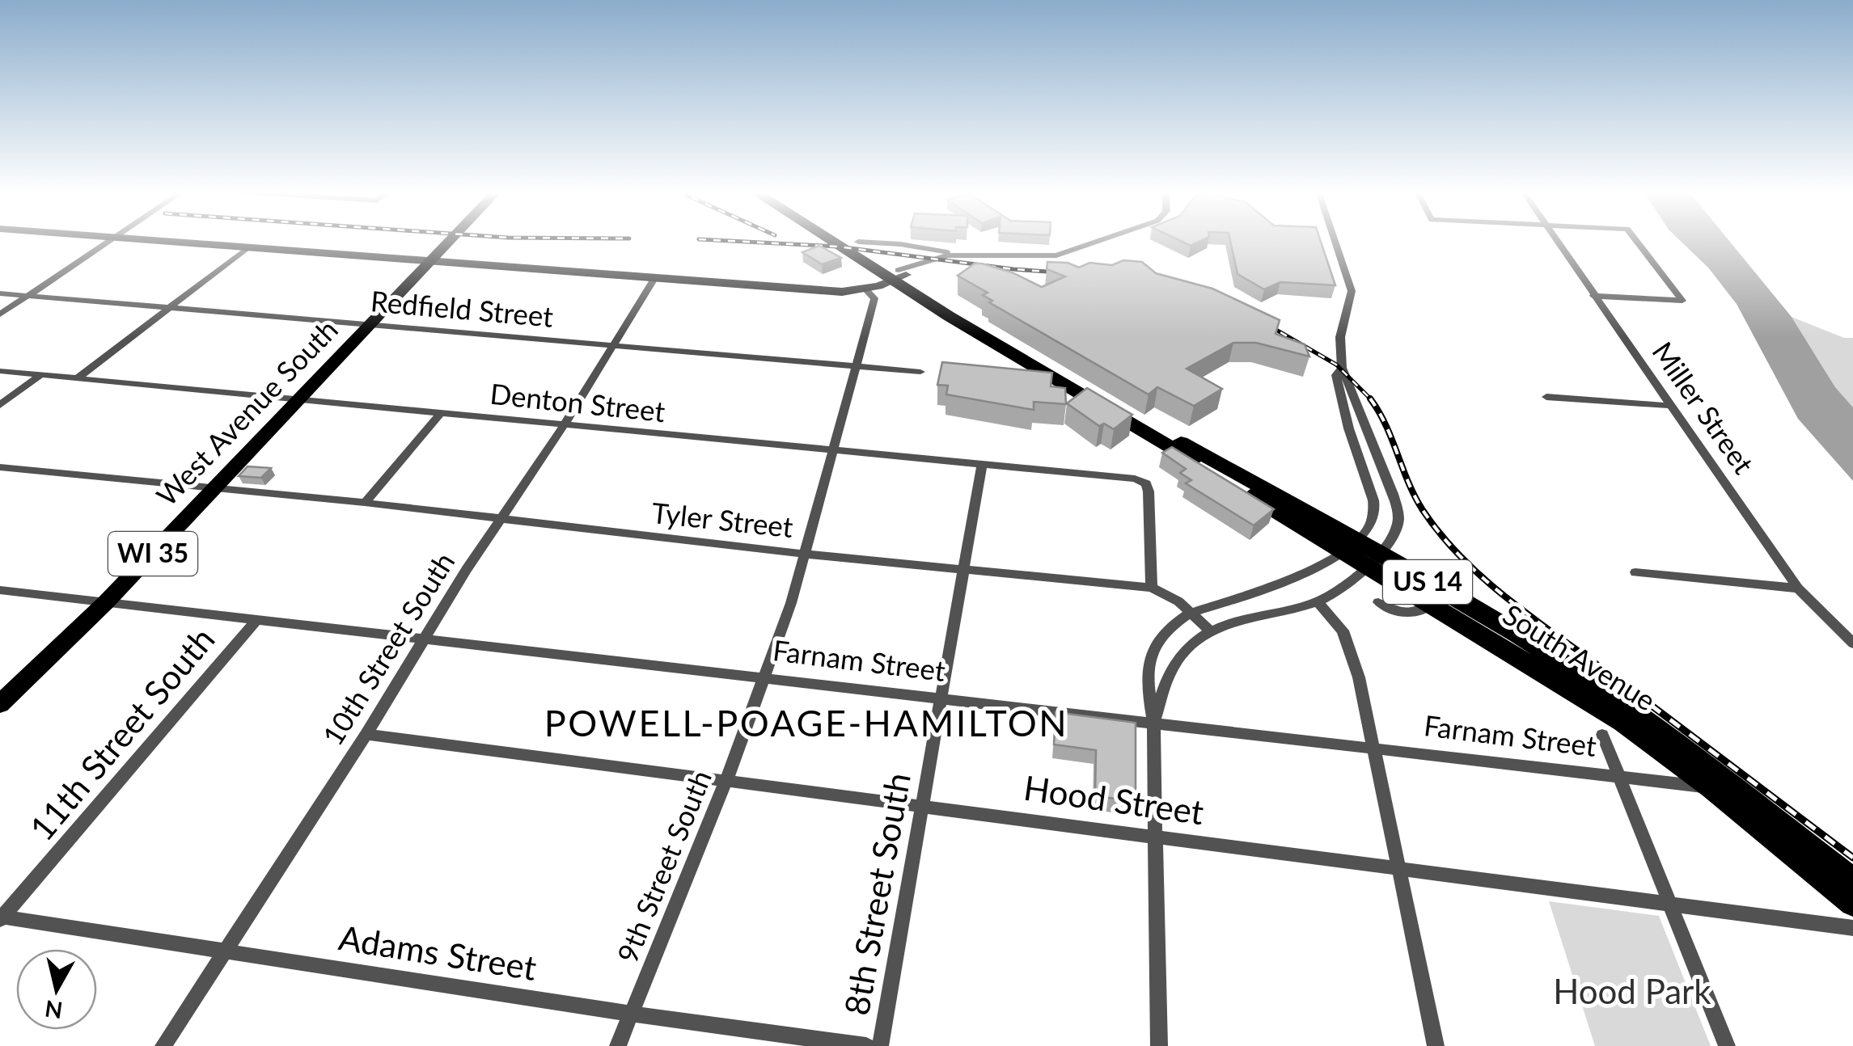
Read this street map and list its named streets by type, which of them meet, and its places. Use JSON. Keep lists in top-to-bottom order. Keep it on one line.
{"streets":{"highway":["US 14","South Avenue"],"main road":["West Avenue South","WI 35"],"street":["Redfield Street","Denton Street","Miller Street","Tyler Street","10th Street South","Farnam Street","11th Street South","Hood Street","9th Street South","8th Street South","Adams Street"]},"crossings":[["Redfield Street","West Avenue South"],["Redfield Street","10th Street South"],["Redfield Street","9th Street South"],["Denton Street","West Avenue South"],["Denton Street","Tyler Street"],["Denton Street","10th Street South"],["Denton Street","9th Street South"],["Denton Street","8th Street South"],["West Avenue South","Tyler Street"],["West Avenue South","Farnam Street"],["Tyler Street","10th Street South"],["Tyler Street","9th Street South"],["Tyler Street","8th Street South"],["10th Street South","Farnam Street"],["10th Street South","Hood Street"],["10th Street South","Adams Street"],["South Avenue","Farnam Street"],["Farnam Street","11th Street South"],["Farnam Street","9th Street South"],["Farnam Street","8th Street South"],["11th Street South","Adams Street"],["Hood Street","9th Street South"],["Hood Street","8th Street South"],["9th Street South","Adams Street"]],"districts":["POWELL-POAGE-HAMILTON"],"parks":["Hood Park"],"north":"bottom"}
